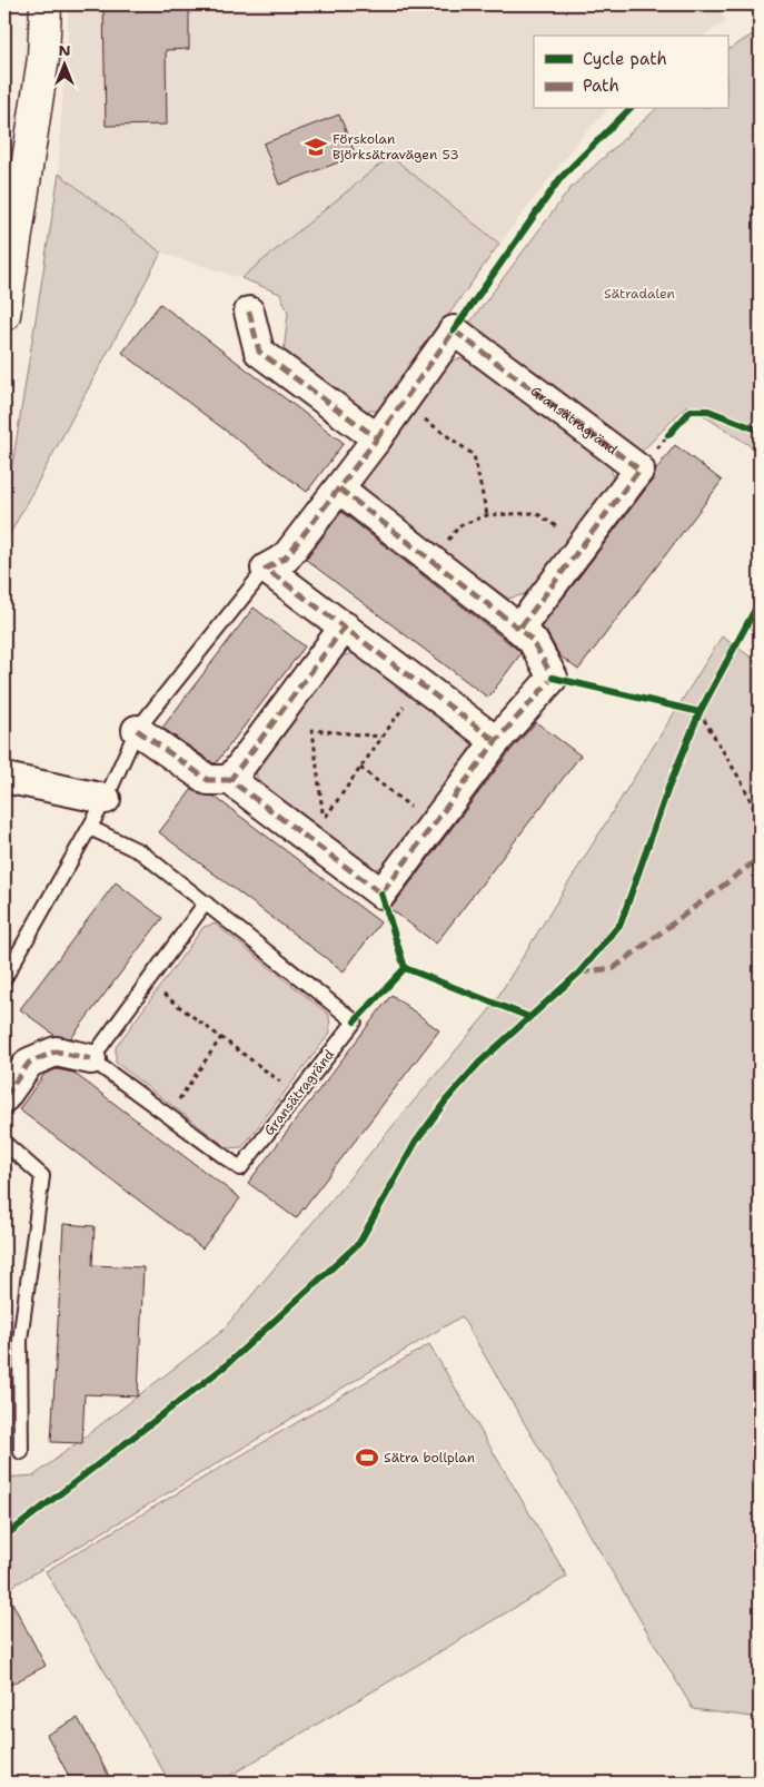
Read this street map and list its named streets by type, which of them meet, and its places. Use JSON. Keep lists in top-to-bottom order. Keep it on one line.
{"streets":{"street":["Gransätragränd"]},"parks":["Sätradalen"],"places":{"school or university":["Förskolan Björksätravägen 53"],"sports":["Sätra bollplan"]},"legend":["Cycle path","Path"],"north":"top"}
